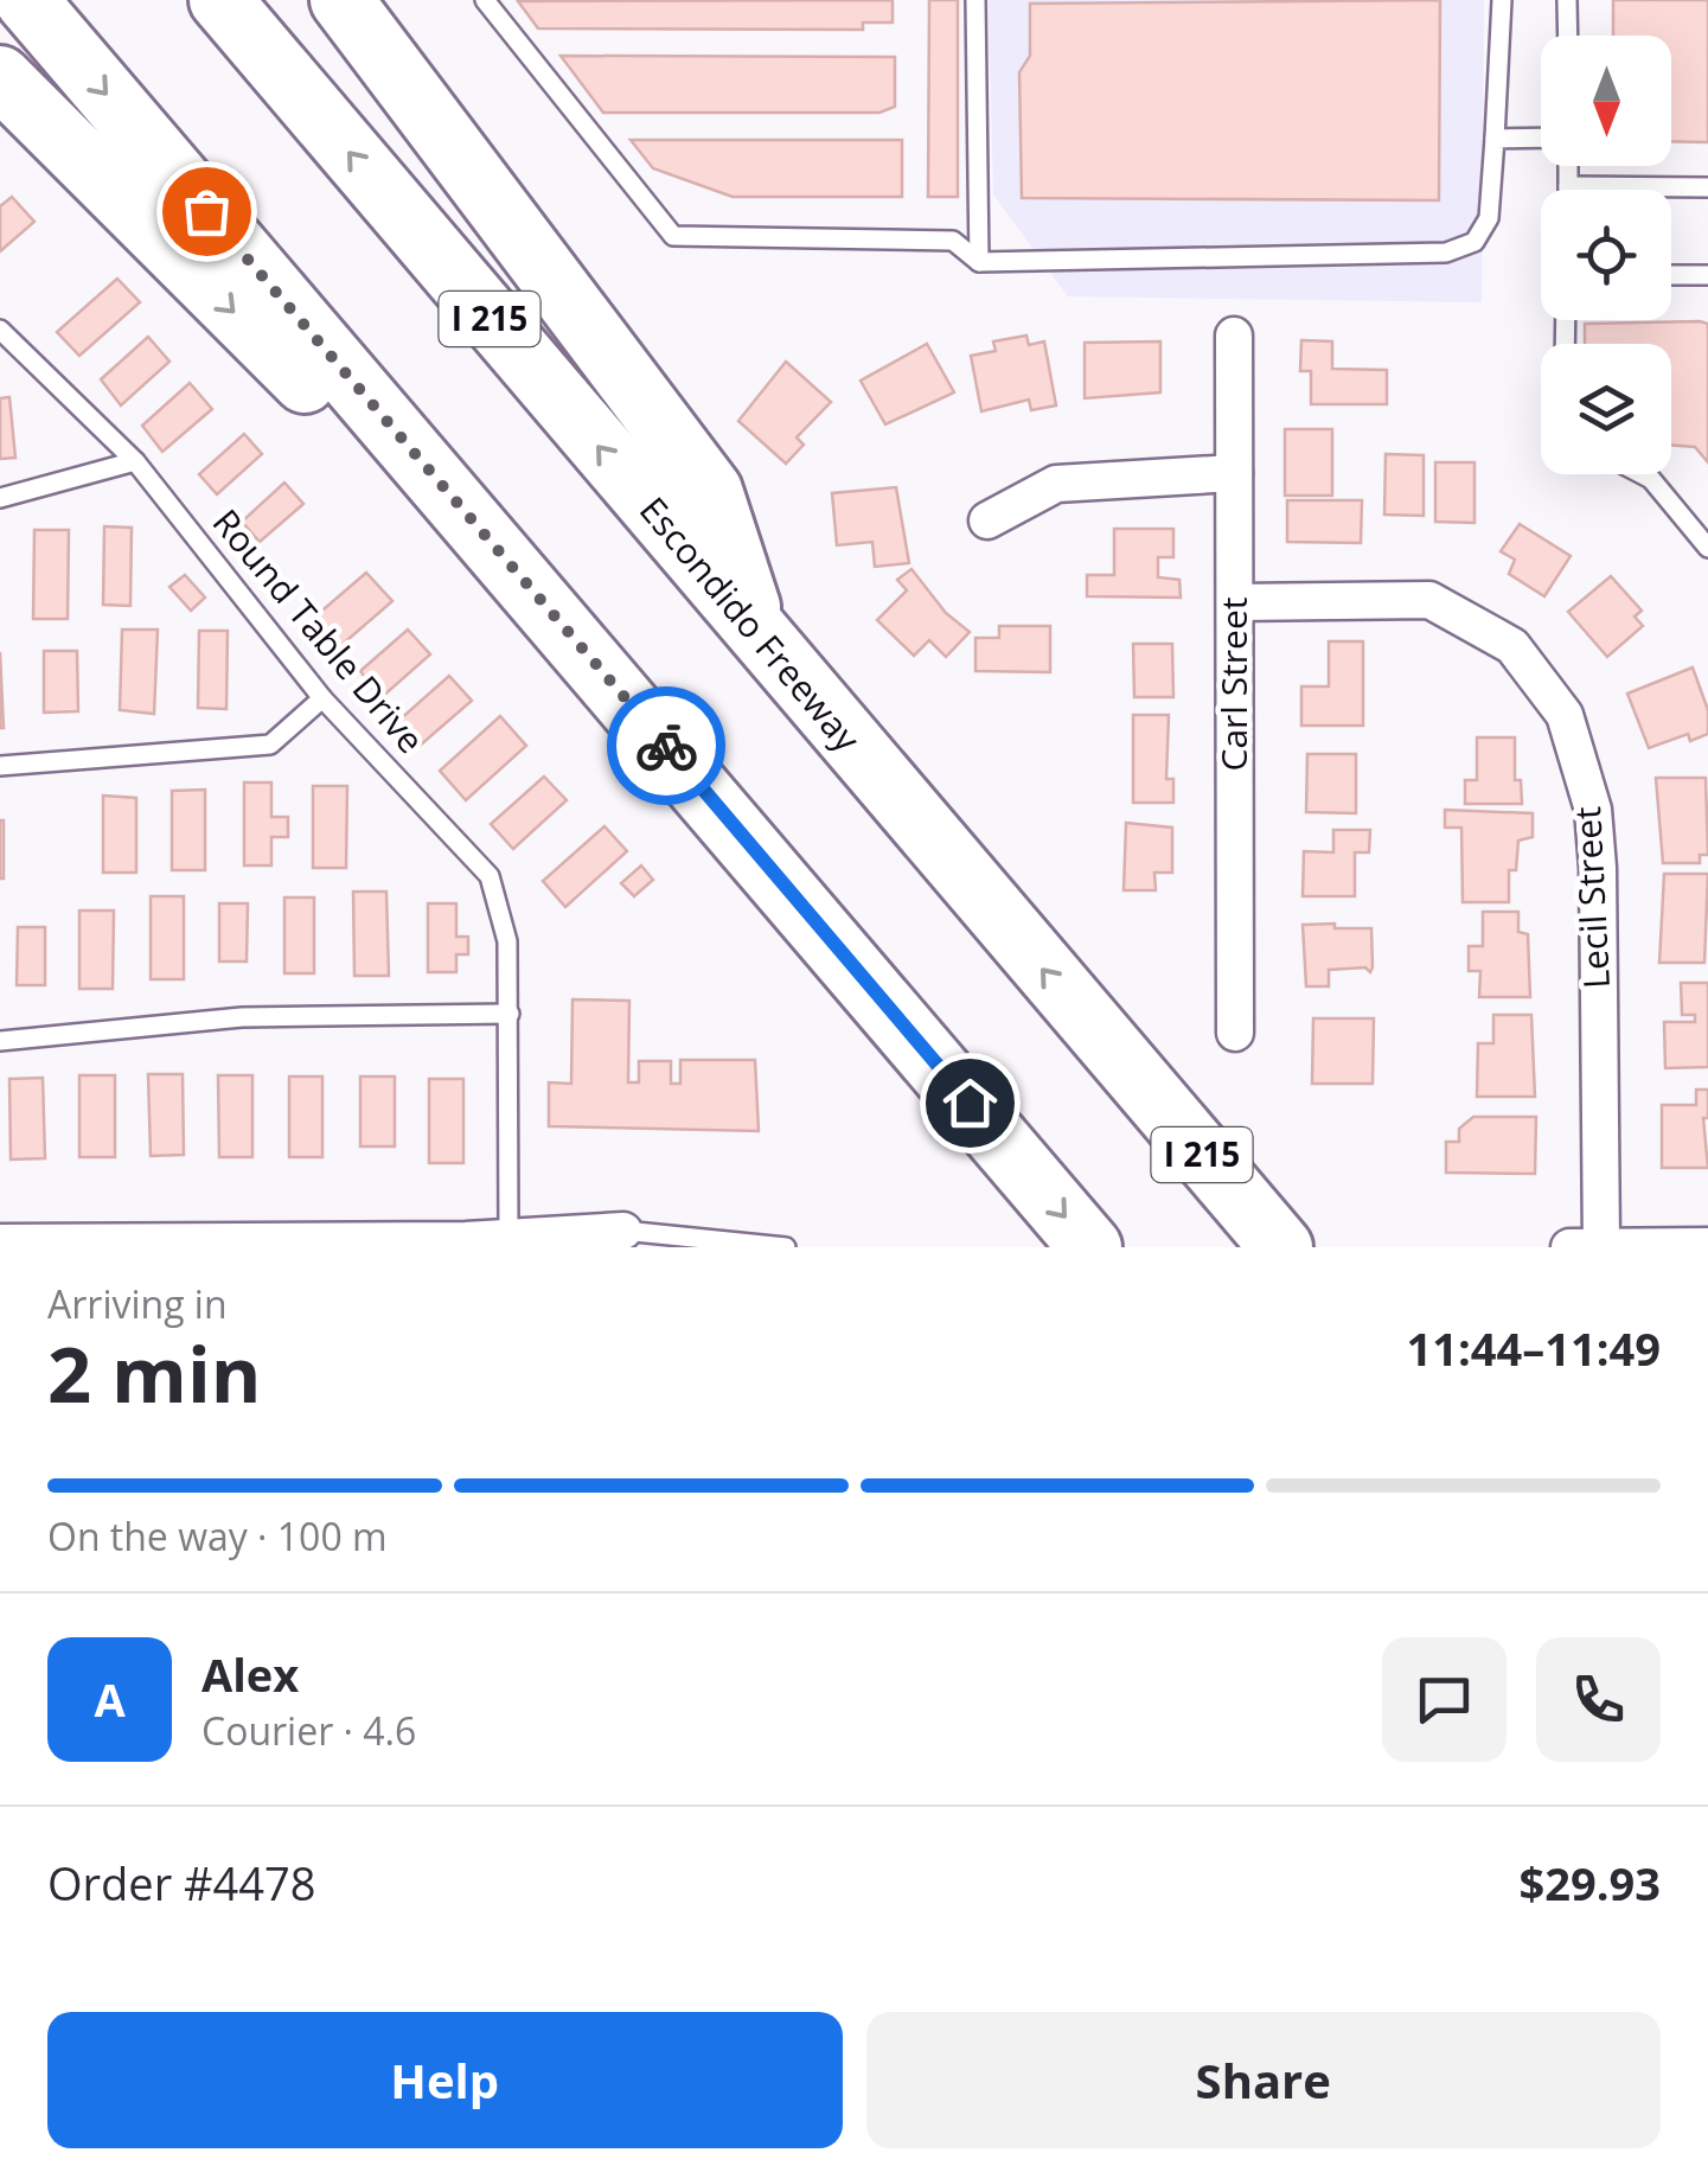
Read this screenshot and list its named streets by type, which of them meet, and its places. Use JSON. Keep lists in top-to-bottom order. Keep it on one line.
{"streets":{"highway":["I 215","Escondido Freeway"],"street":["Carl Street","Lecil Street"],"lane":["Round Table Drive"]},"crossings":[["Carl Street","Lecil Street"]],"north":"bottom","page":{"heading":["2 min","Arriving in","11:44–11:49"],"panel":["Alex","Courier · 4.6","Order #4478","$29.93"],"bar":"On the way · 100 m","round":"A","buttons":["Help","Share"]}}
